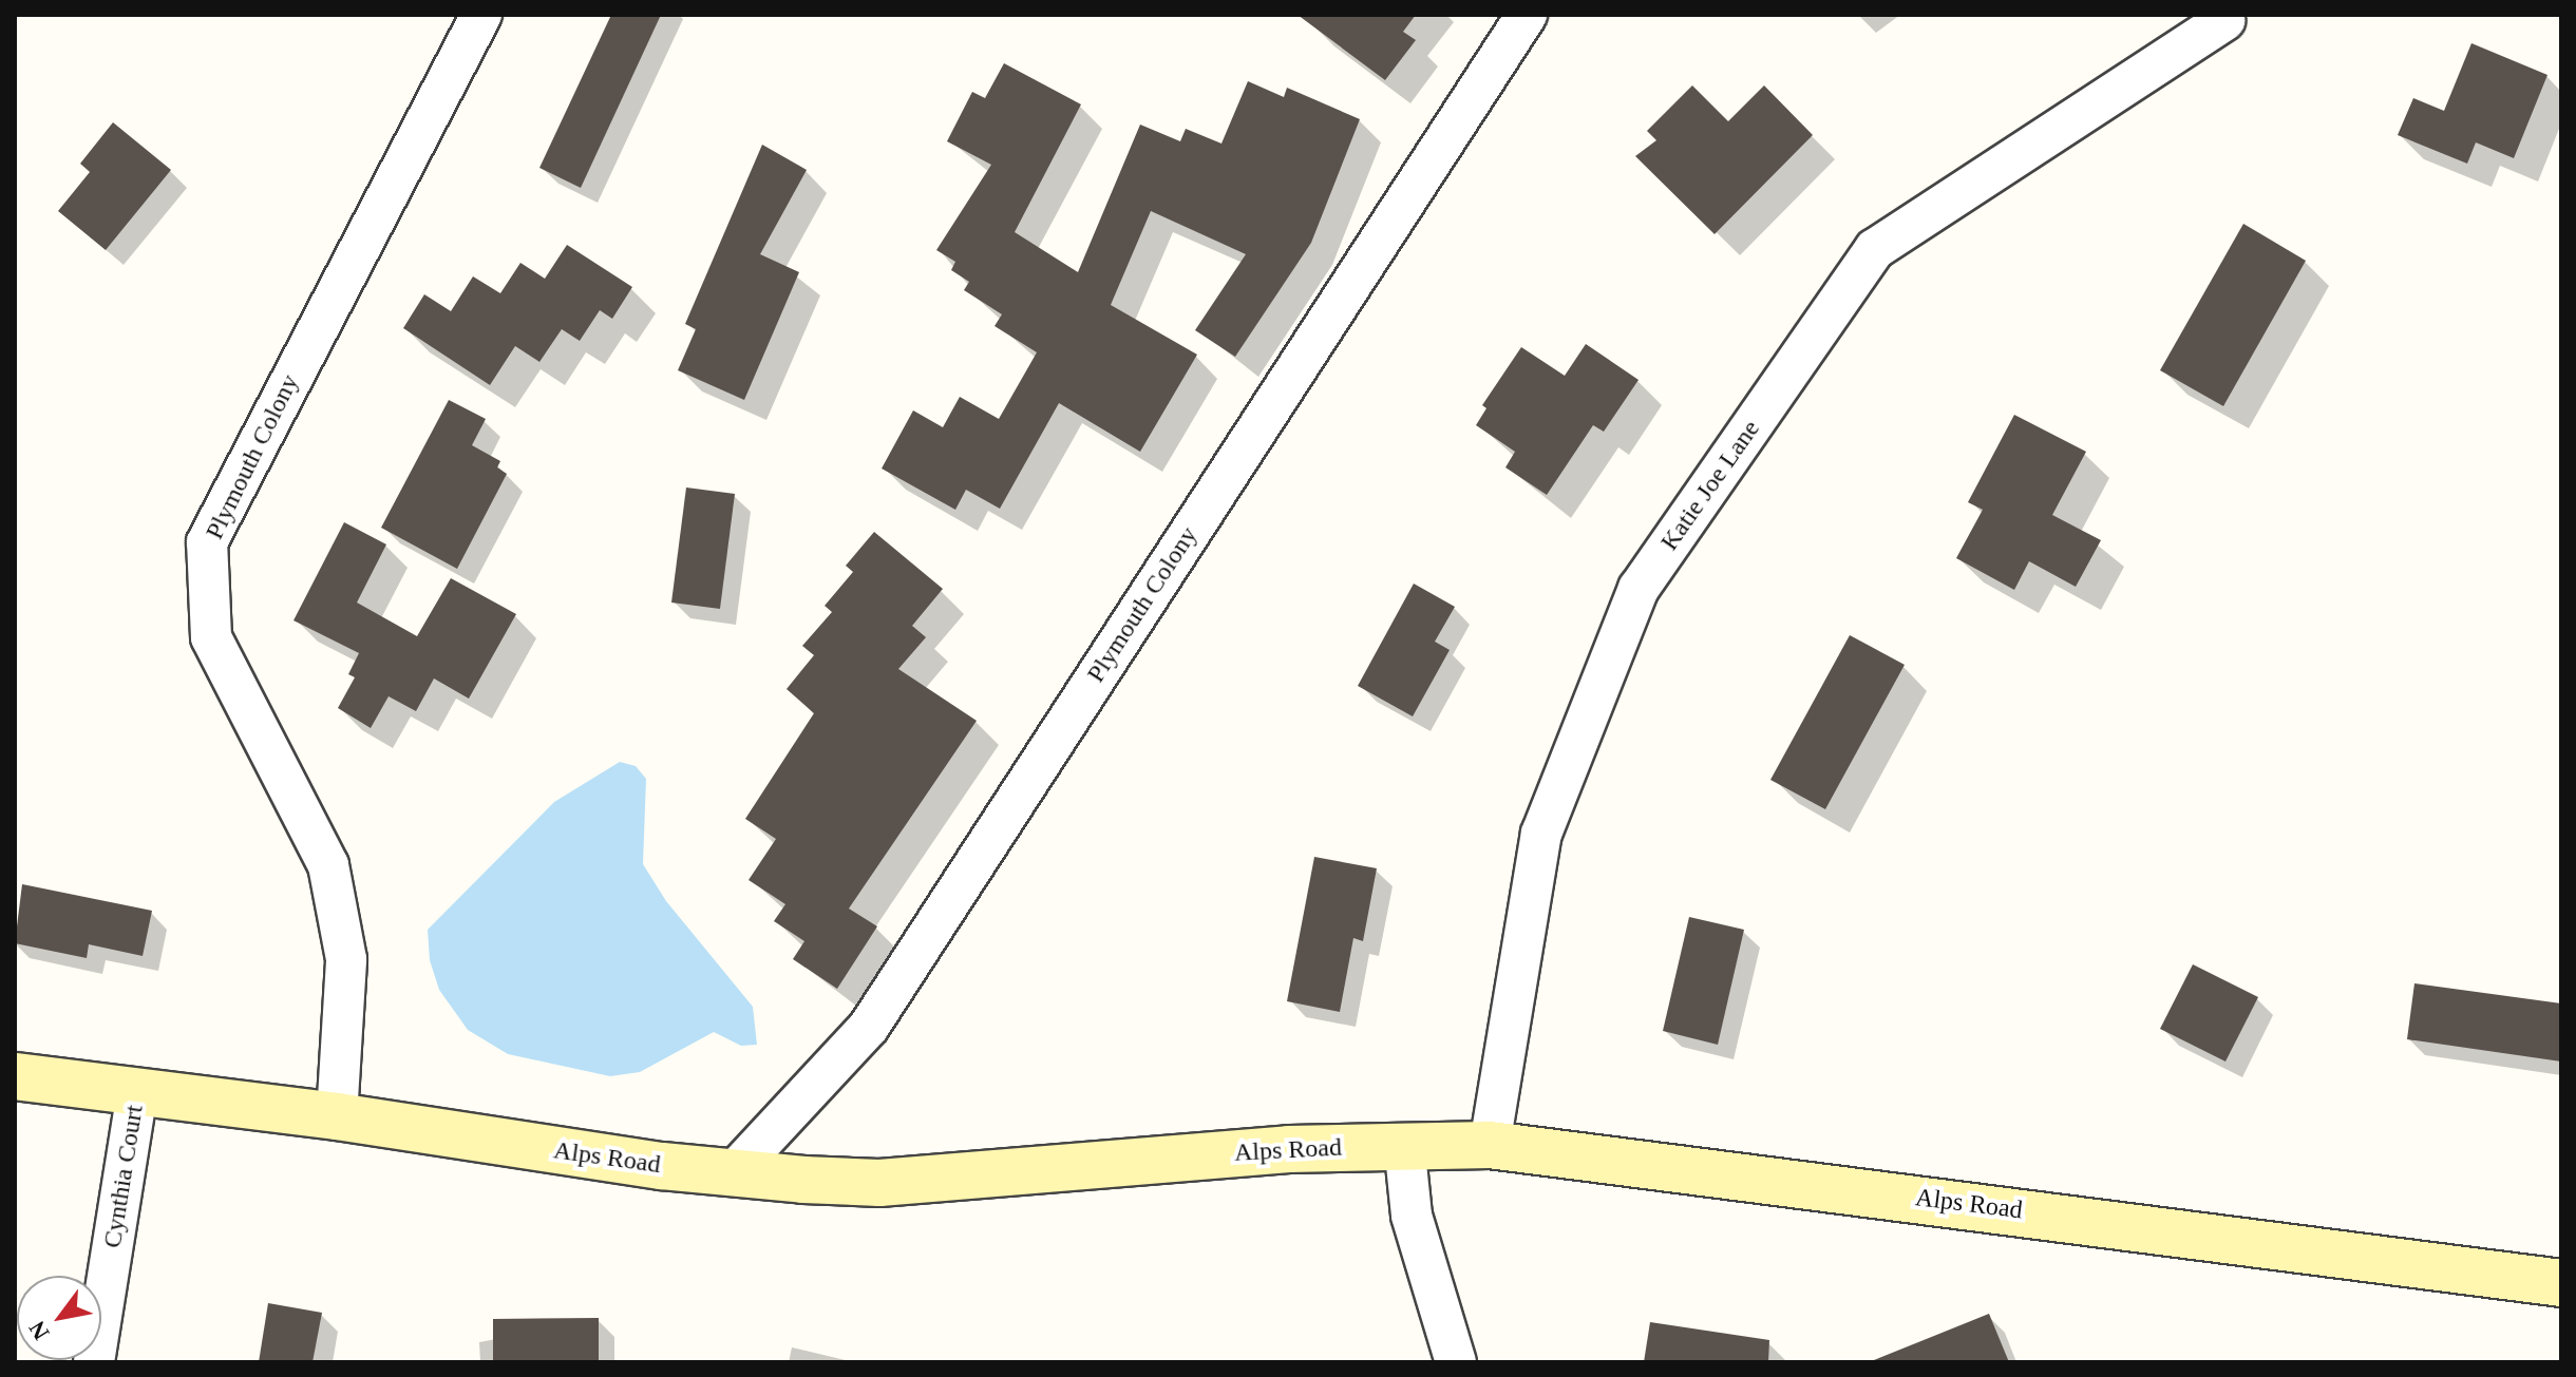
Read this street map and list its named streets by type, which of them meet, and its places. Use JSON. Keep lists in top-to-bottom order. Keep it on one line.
{"streets":{"street":["Plymouth Colony","Katie Joe Lane","Alps Road","Cynthia Court"]},"crossings":[["Plymouth Colony","Alps Road"],["Katie Joe Lane","Alps Road"],["Alps Road","Cynthia Court"]],"north":"bottom left"}
